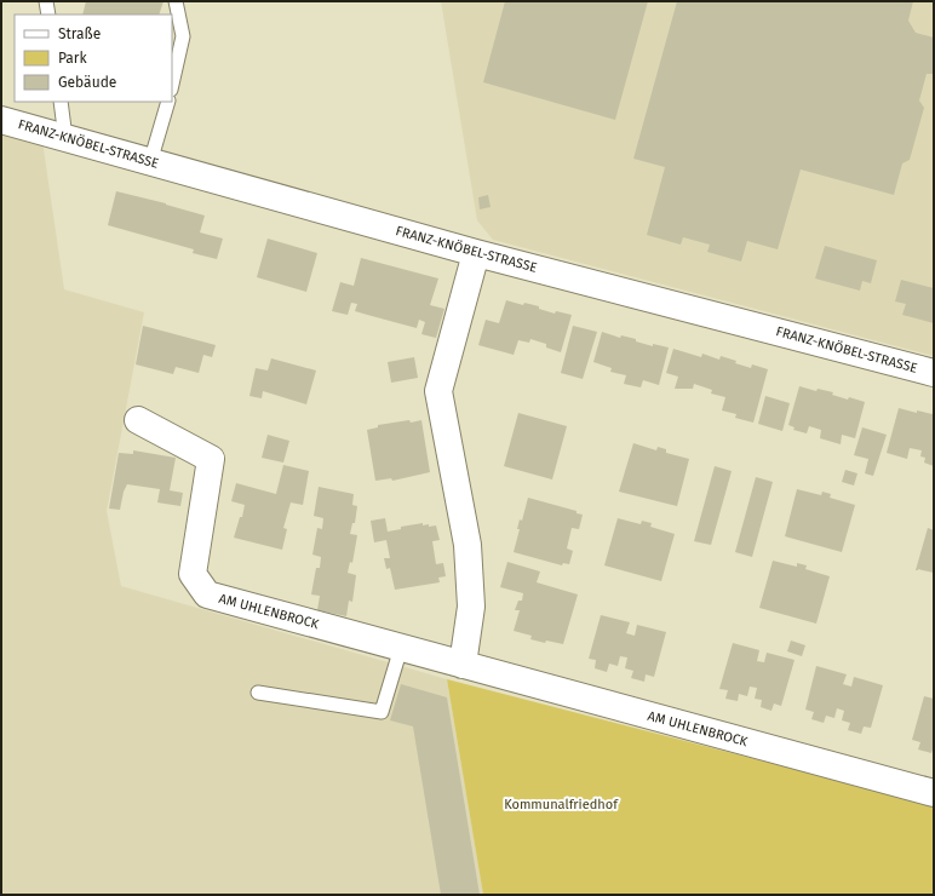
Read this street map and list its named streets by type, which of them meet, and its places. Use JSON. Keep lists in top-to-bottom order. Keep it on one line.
{"streets":{"street":["FRANZ-KNÖBEL-STRASSE","AM UHLENBROCK"]},"parks":["Kommunalfriedhof"],"legend":["Straße","Park","Gebäude"]}
